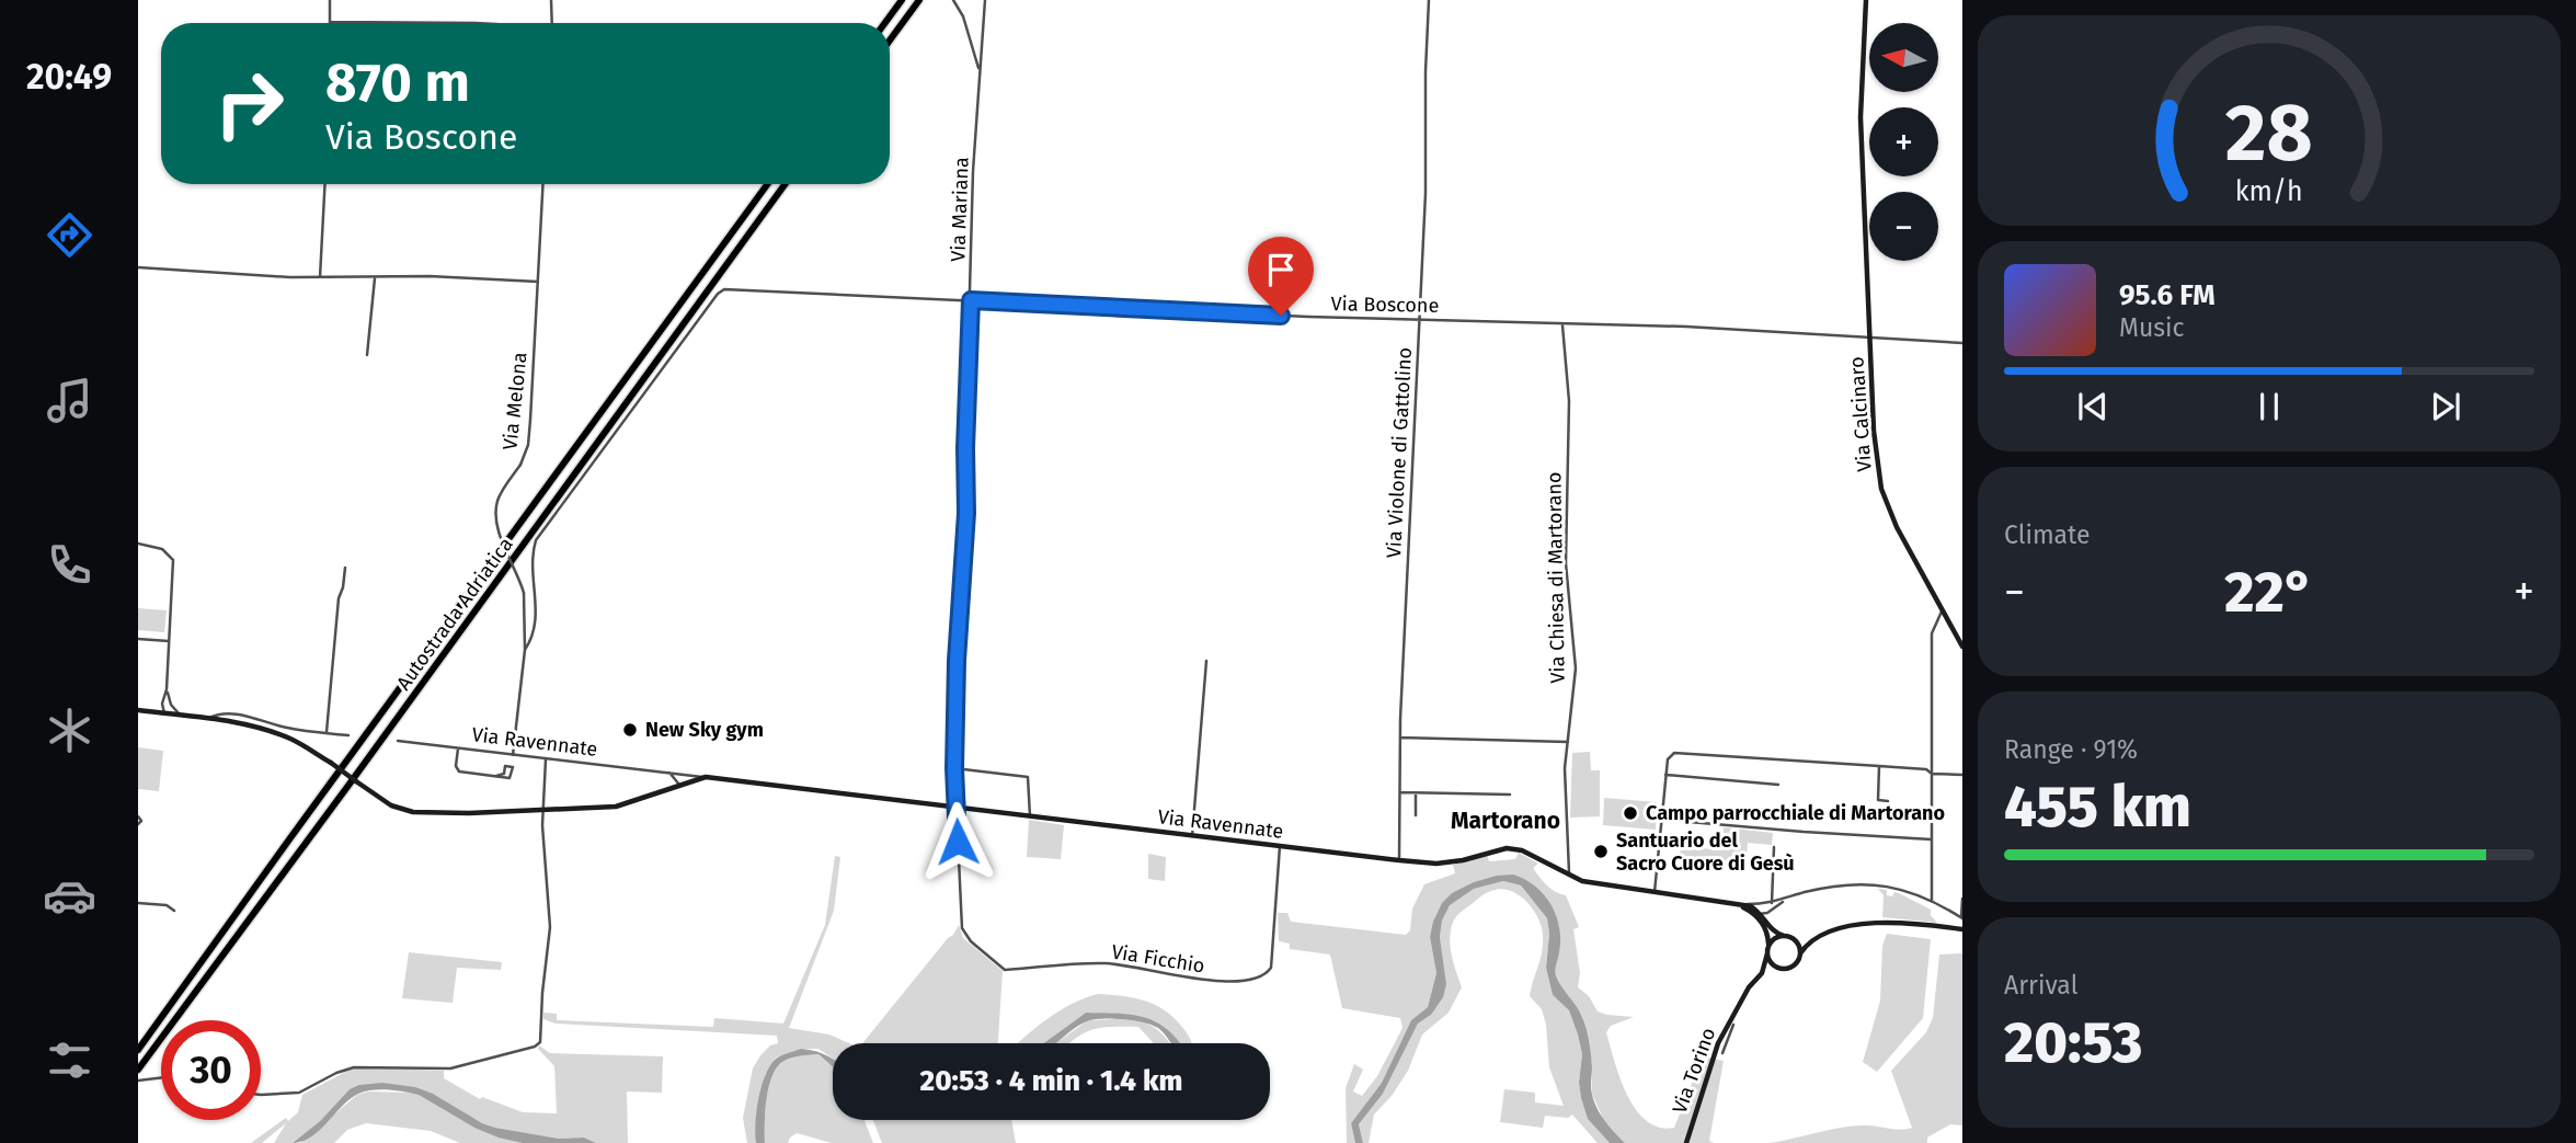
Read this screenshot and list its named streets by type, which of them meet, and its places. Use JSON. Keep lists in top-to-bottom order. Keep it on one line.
{"streets":{"highway":["Autostrada Adriatica"],"main road":["Via Calcinaro","Via Ravennate","Via Torino"],"street":["Via Mariana","Via Boscone","Via Melona","Via Violone di Gattolino","Via Chiesa di Martorano","Via Ficchio"]},"crossings":[["Via Mariana","Via Boscone"],["Via Mariana","Via Ravennate"],["Via Mariana","Via Ficchio"],["Via Boscone","Via Melona"],["Via Boscone","Via Calcinaro"],["Via Boscone","Via Violone di Gattolino"],["Via Boscone","Via Chiesa di Martorano"],["Via Melona","Via Ravennate"],["Via Violone di Gattolino","Via Ravennate"],["Via Chiesa di Martorano","Via Ravennate"],["Via Ravennate","Via Ficchio"],["Via Ravennate","Via Torino"]],"districts":["Martorano"],"places":["New Sky gym","Campo parrocchiale di Martorano","Santuario del Sacro Cuore di Gesù"],"north":"left","page":{"tabs":"20:49","map_buttons":["+","−"],"turn":["870 m","Via Boscone"],"song":["95.6 FM","Music"],"tile":["Climate",["Range · 91%","455 km"],["Arrival","20:53"]],"heat":["−","22°","+"],"limit":"30","trip":"20:53 · 4 min · 1.4 km","gauge":["28","km/h"]}}
